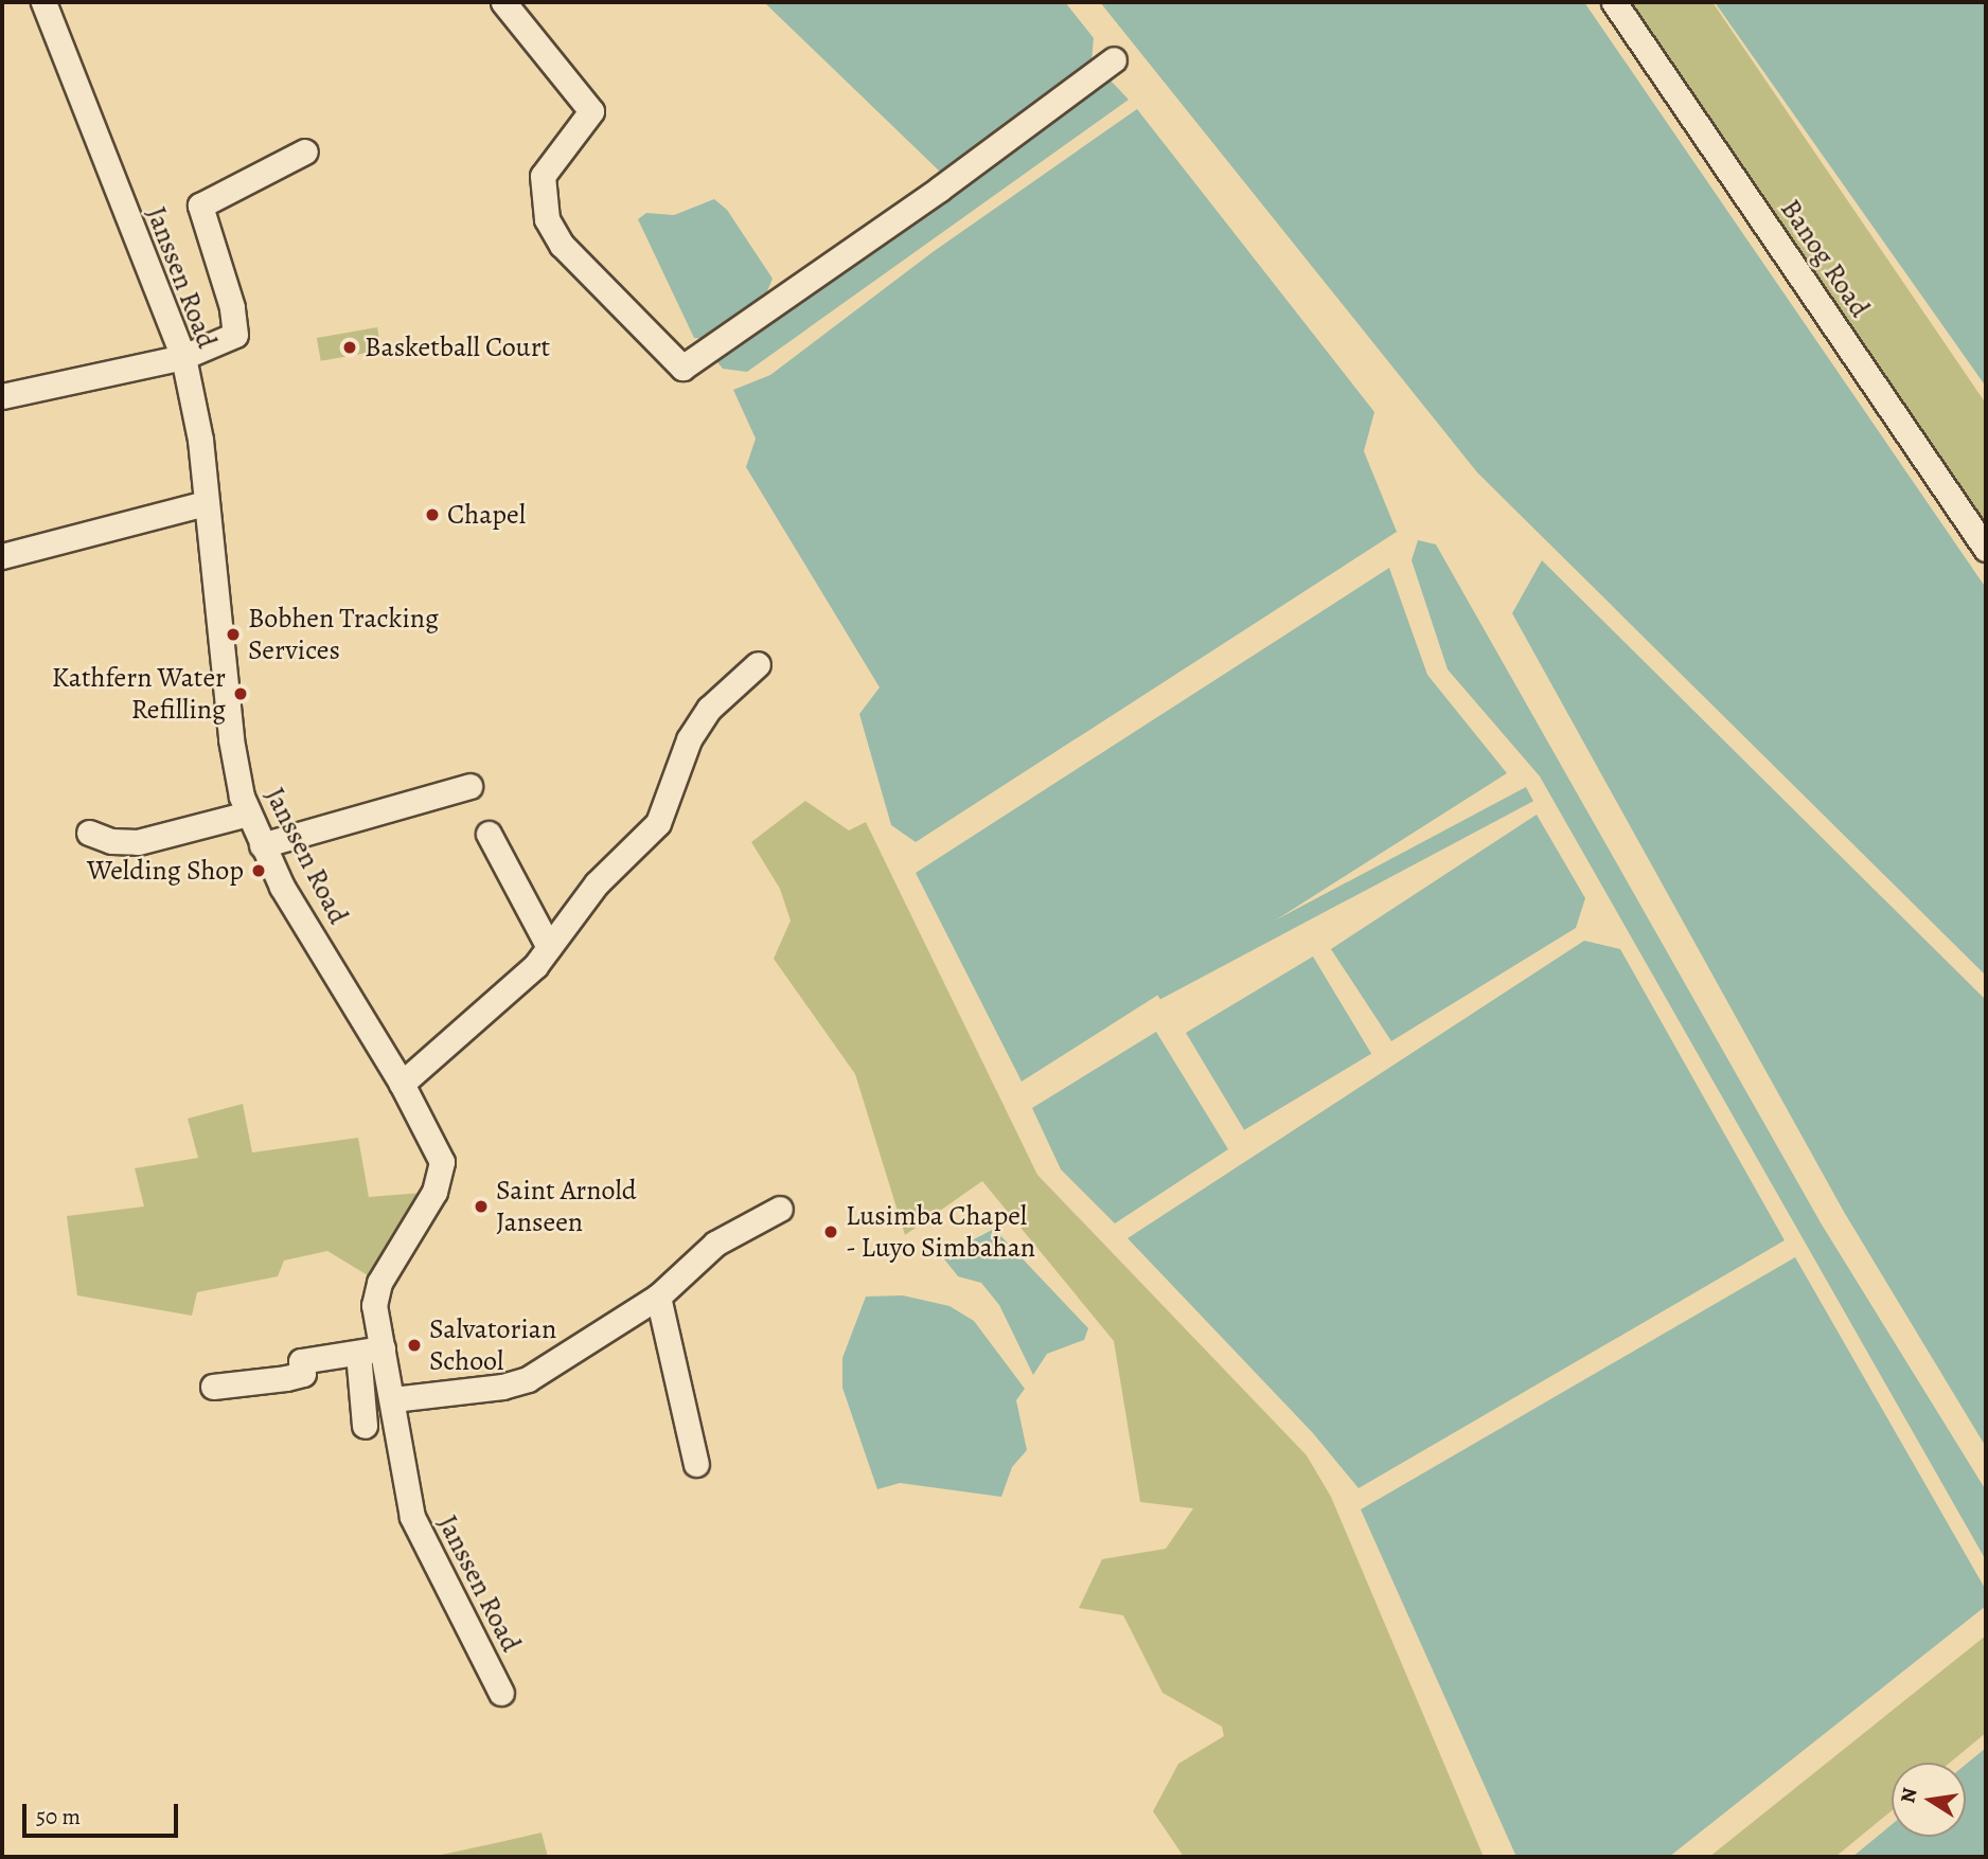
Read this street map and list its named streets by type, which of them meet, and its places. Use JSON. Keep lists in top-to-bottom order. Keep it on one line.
{"streets":{"street":["Banog Road","Janssen Road"]},"places":["Basketball Court","Chapel","Bobhen Tracking Services","Kathfern Water Refilling","Welding Shop","Saint Arnold Janseen","Lusimba Chapel - Luyo Simbahan","Salvatorian School"],"scale_bar":"50 m","north":"left"}
